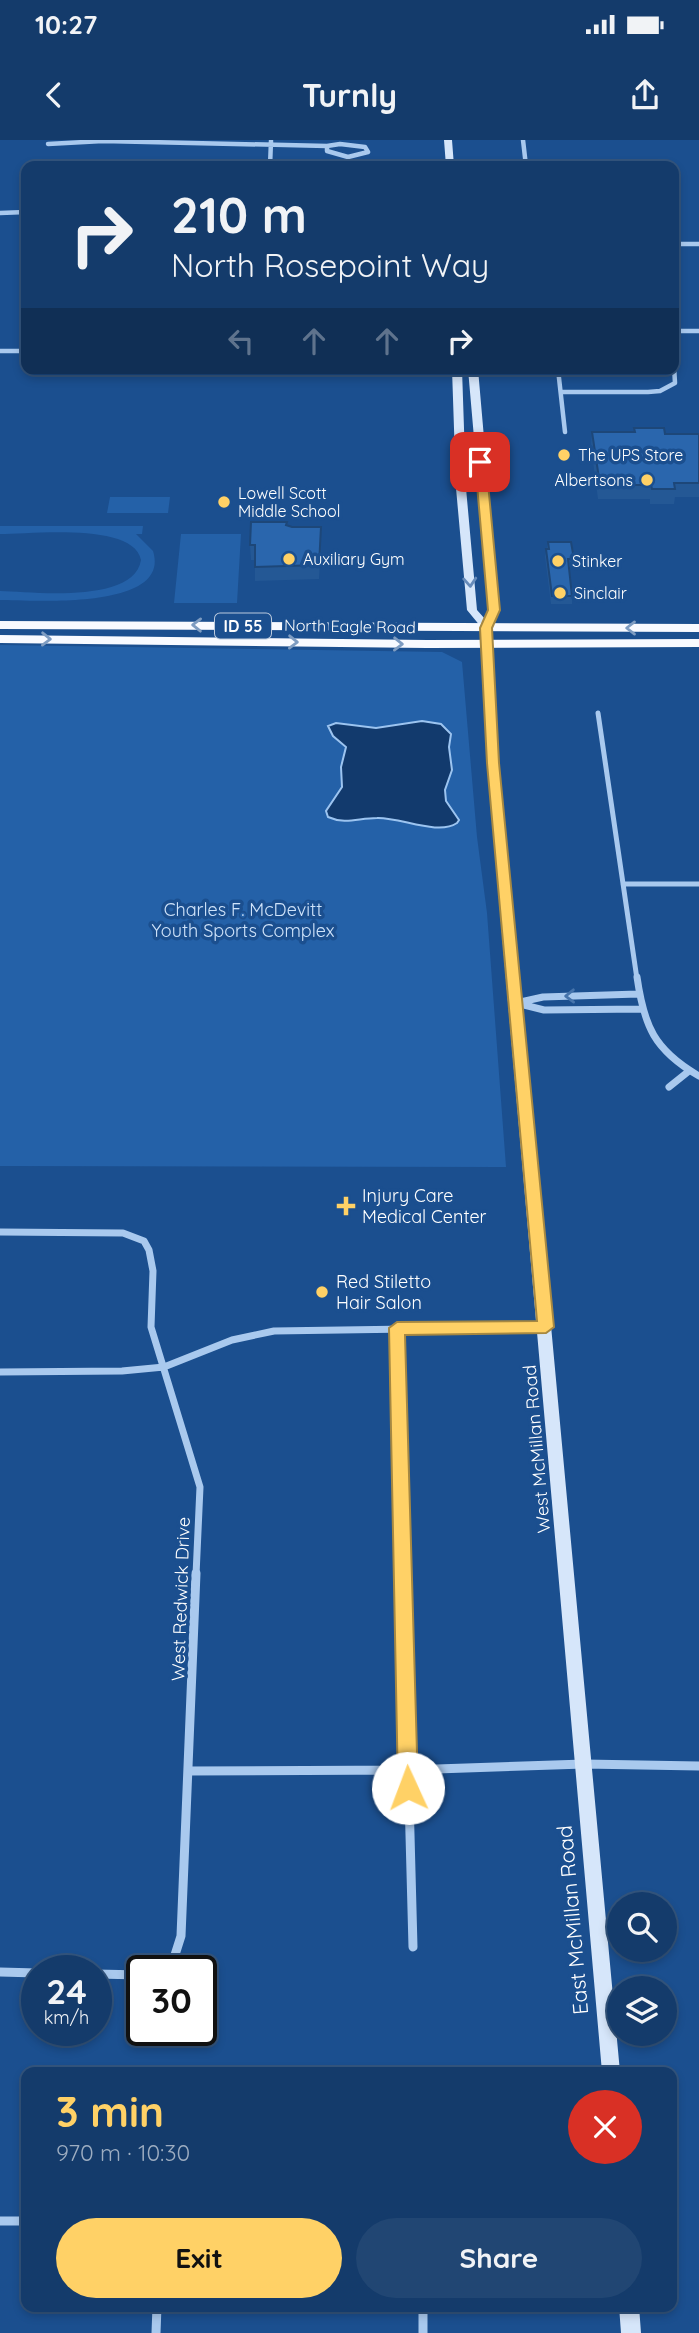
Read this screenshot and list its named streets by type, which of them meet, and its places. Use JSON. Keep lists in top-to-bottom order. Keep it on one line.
{"streets":{"highway":["ID 55","North Eagle Road"],"main road":["West McMillan Road","East McMillan Road"],"street":["West Redwick Drive"]},"crossings":[["North Eagle Road","West McMillan Road"],["West McMillan Road","East McMillan Road"]],"parks":["Charles F. McDevitt Youth Sports Complex"],"places":{"other":["The UPS Store","Albertsons","Lowell Scott Middle School","Auxiliary Gym","Stinker","Sinclair","Red Stiletto Hair Salon"],"health":["Injury Care Medical Center"]},"page":{"status":"10:27","header":"Turnly","turn":["210 m","North Rosepoint Way"],"speed":"24 km/h","limit":"30","heading":["3 min","970 m · 10:30"],"buttons":["Exit","Share"]}}
